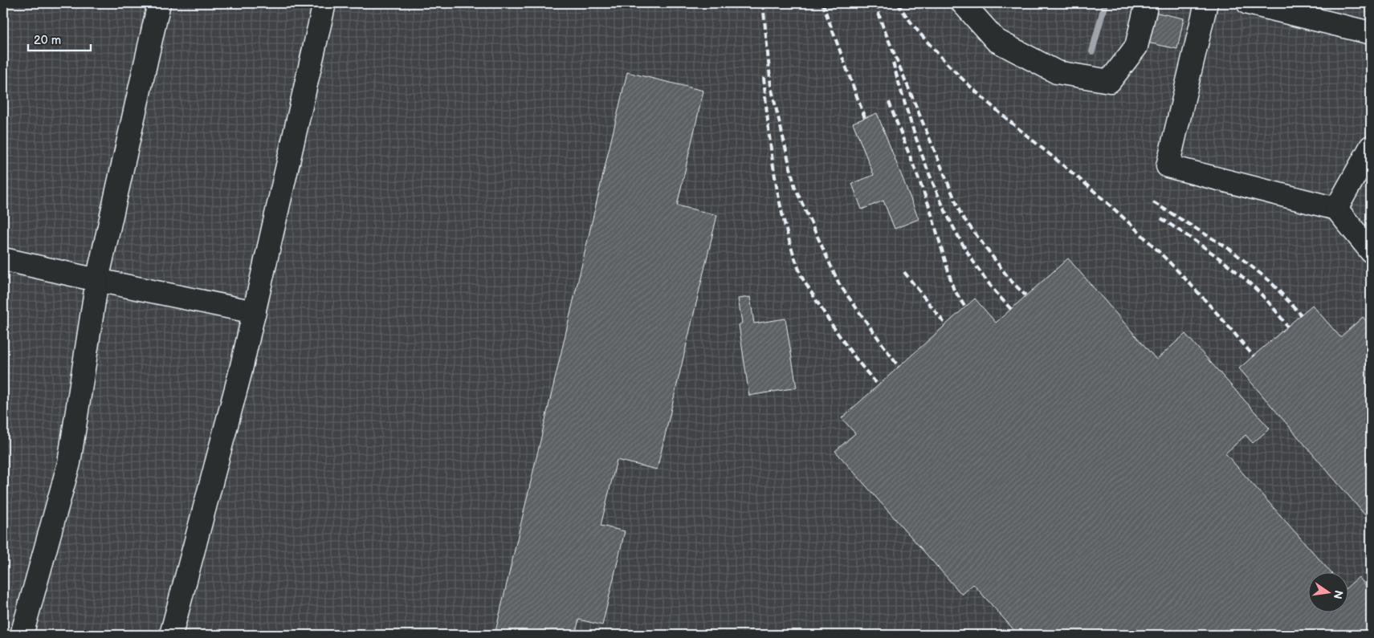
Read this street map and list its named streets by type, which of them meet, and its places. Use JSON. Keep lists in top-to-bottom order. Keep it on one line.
{"scale_bar":"20 m","north":"right"}
